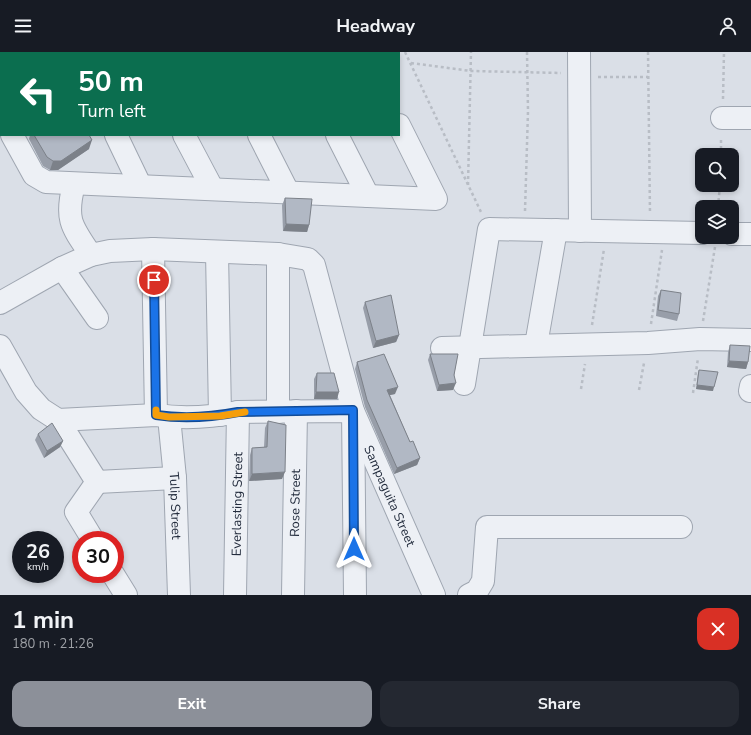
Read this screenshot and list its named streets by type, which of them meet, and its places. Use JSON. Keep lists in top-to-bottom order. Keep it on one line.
{"streets":{"street":["Sampaguita Street","Rose Street","Everlasting Street","Tulip Street"]},"crossings":[["Sampaguita Street","Rose Street"]],"page":{"header":"Headway","turn":["50 m","Turn left"],"speed":"26 km/h","limit":"30","heading":["1 min","180 m · 21:26"],"buttons":["Exit","Share"]}}
